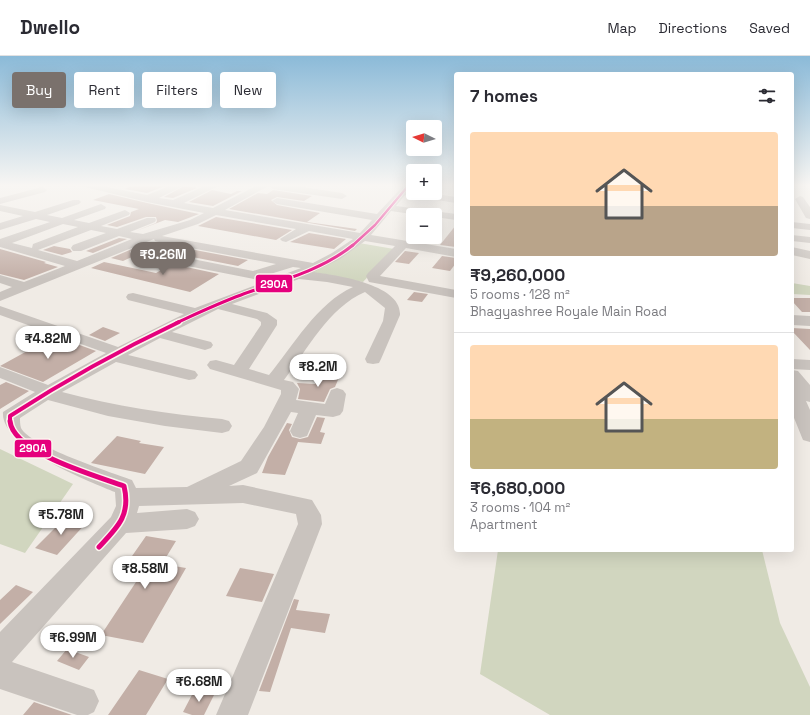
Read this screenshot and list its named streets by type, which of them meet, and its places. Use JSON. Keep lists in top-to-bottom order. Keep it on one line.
{"lines":["transit line 290A"],"north":"left","page":{"header":"Dwello","nav":["Map","Directions","Saved"],"chip":["Buy","Rent","Filters","New"],"heading":"7 homes","map_buttons":["+","−"],"list":[{"name":"₹9,260,000","note":"5 rooms · 128 m² · Bhagyashree Royale Main Road"},{"name":"₹6,680,000","note":"3 rooms · 104 m² · Apartment"}],"price":["₹9.26M","₹4.82M","₹8.2M","₹5.78M","₹8.58M","₹6.99M","₹6.68M"]}}
